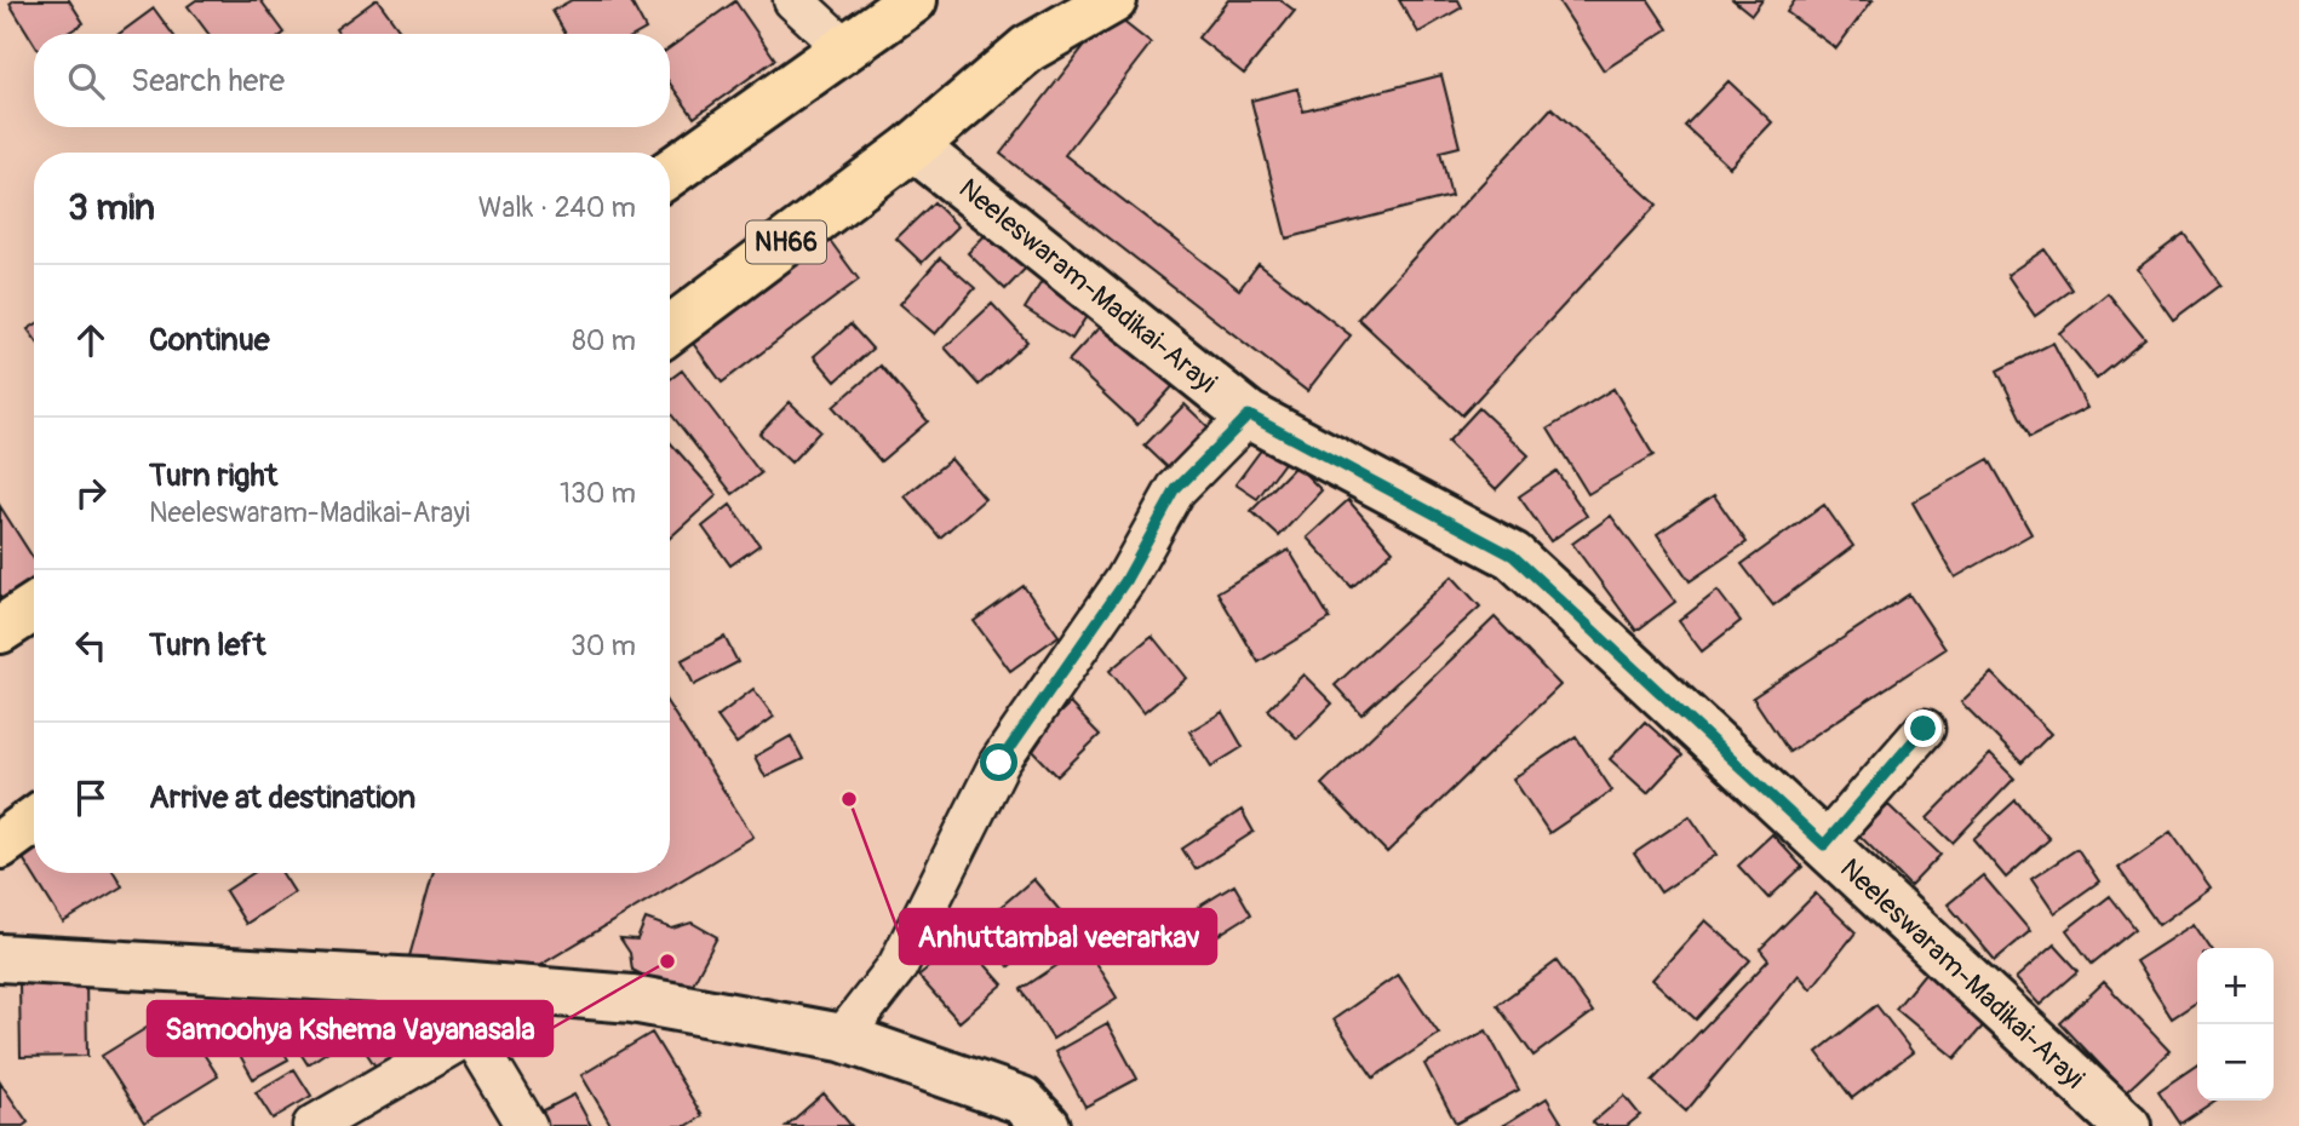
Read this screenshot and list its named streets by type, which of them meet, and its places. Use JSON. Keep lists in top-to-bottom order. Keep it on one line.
{"streets":{"highway":["NH66"],"main road":["Neeleswaram-Madikai-Arayi"]},"crossings":[["NH66","Neeleswaram-Madikai-Arayi"]],"places":["Anhuttambal veerarkav","Samoohya Kshema Vayanasala"],"page":{"search":"Search here","heading":["3 min","Walk · 240 m"],"list":[["Continue","80 m"],["Turn right","Neeleswaram-Madikai-Arayi","130 m"],["Turn left","30 m"],"Arrive at destination"],"map_buttons":["+","−"]}}
